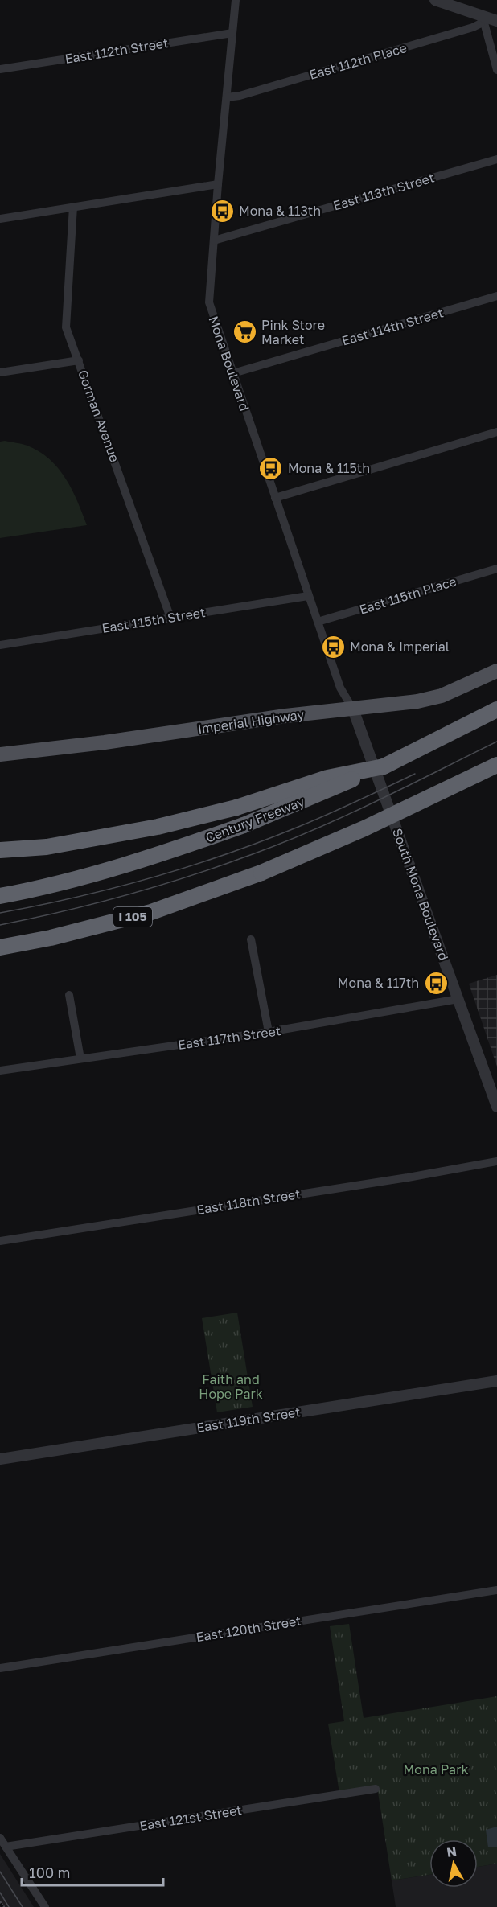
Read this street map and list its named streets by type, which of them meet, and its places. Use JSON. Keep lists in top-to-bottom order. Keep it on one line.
{"streets":{"highway":["Century Freeway","I 105"],"main road":["Imperial Highway"],"street":["East 112th Street","East 112th Place","East 113th Street","East 114th Street","Mona Boulevard","Gorman Avenue","East 115th Place","East 115th Street","South Mona Boulevard","East 117th Street","East 118th Street","East 119th Street","East 120th Street","East 121st Street"]},"crossings":[["East 112th Street","Mona Boulevard"],["East 112th Place","Mona Boulevard"],["East 113th Street","Mona Boulevard"],["East 114th Street","Mona Boulevard"],["Mona Boulevard","East 115th Place"],["Mona Boulevard","East 115th Street"],["Mona Boulevard","Imperial Highway"],["Mona Boulevard","South Mona Boulevard"],["Gorman Avenue","East 115th Street"],["Imperial Highway","South Mona Boulevard"],["South Mona Boulevard","East 117th Street"]],"parks":["Faith and Hope Park","Mona Park"],"places":{"bus stop":["Mona & 113th","Mona & 115th","Mona & Imperial","Mona & 117th"],"supermarket":["Pink Store Market"]},"scale_bar":"100 m","north":"top"}
